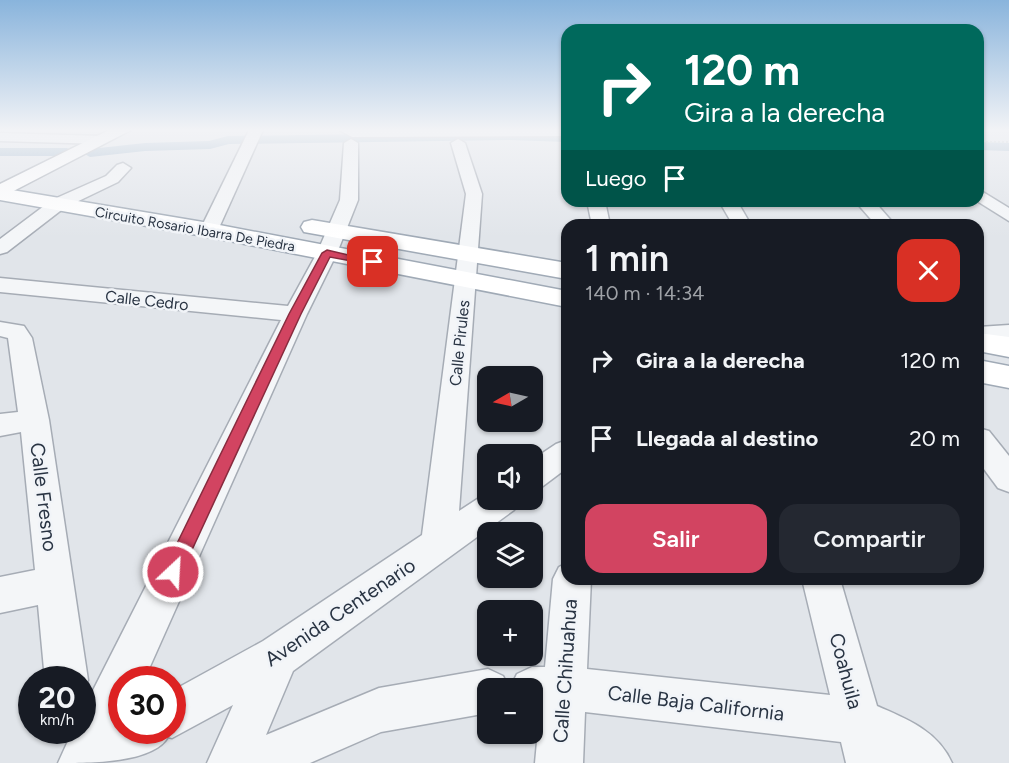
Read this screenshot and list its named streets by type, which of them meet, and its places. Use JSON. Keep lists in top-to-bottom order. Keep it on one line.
{"streets":{"main road":["Circuito Rosario Ibarra De Piedra"],"street":["Calle Cedro","Calle Pirules","Calle Fresno","Avenida Centenario","Calle Chihuahua","Coahuila","Calle Baja California"]},"crossings":[["Circuito Rosario Ibarra De Piedra","Calle Pirules"],["Calle Pirules","Avenida Centenario"],["Calle Chihuahua","Calle Baja California"],["Coahuila","Calle Baja California"]],"north":"left","page":{"turn":["120 m","Gira a la derecha"],"then":"Luego","heading":["1 min","140 m · 14:34"],"list":[{"name":"Gira a la derecha","value":"120 m"},{"name":"Llegada al destino","value":"20 m"}],"map_buttons":["+","−"],"buttons":["Salir","Compartir"],"speed":"20 km/h","limit":"30"}}
